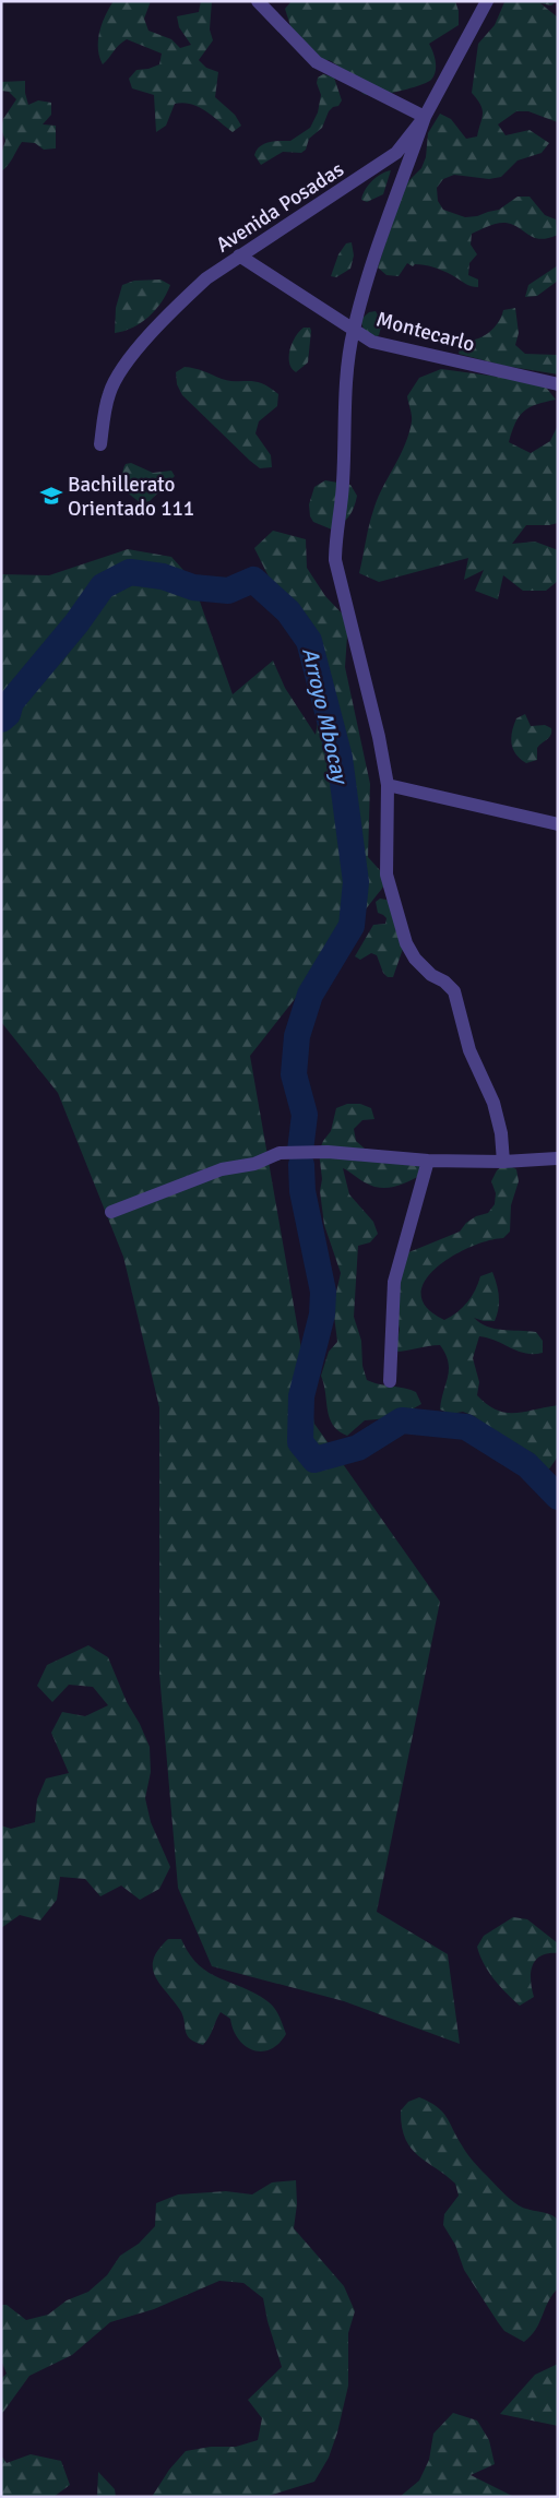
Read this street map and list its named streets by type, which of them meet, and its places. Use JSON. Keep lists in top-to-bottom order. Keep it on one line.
{"streets":{"street":["Avenida Posadas","Montecarlo"]},"crossings":[["Avenida Posadas","Montecarlo"]],"water":["Arroyo Mbocay"],"places":{"school or university":["Bachillerato Orientado 111"]}}
